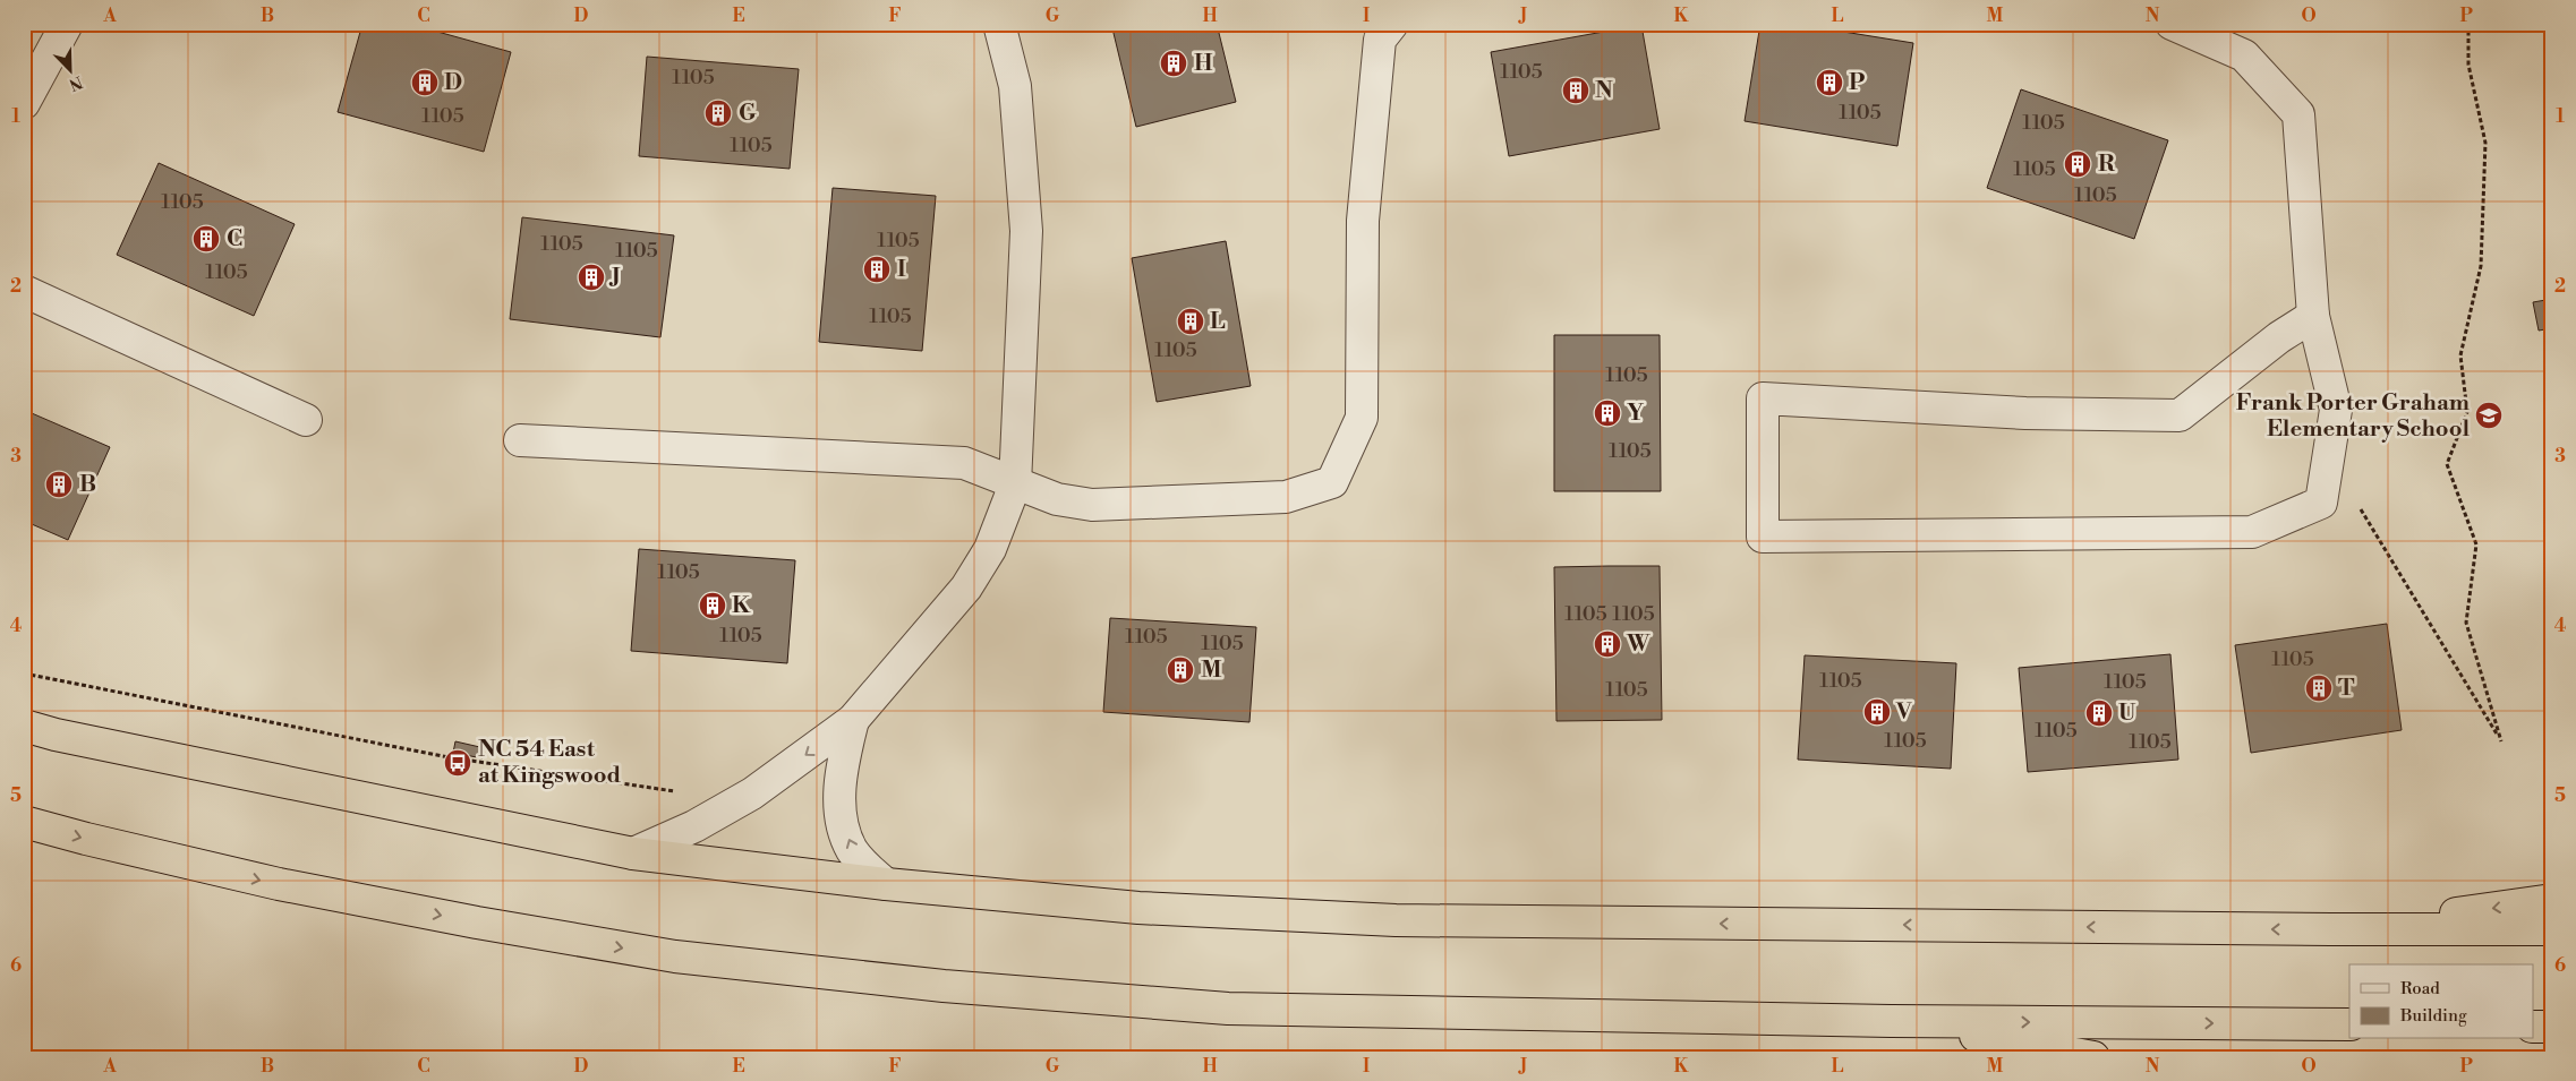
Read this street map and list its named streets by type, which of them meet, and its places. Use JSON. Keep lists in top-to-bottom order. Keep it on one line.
{"places":{"building":["H","D","P","N","G","R","C","I","J","L","Y","B","K","W","M","T","V","U"],"school or university":["Frank Porter Graham Elementary School"],"bus stop":["NC 54 East at Kingswood"]},"house_numbers":["1105","1105","1105","1105","1105","1105","1105","1105","1105","1105","1105","1105","1105","1105","1105","1105","1105","1105","1105","1105","1105","1105","1105","1105","1105","1105","1105","1105","1105","1105"],"legend":["Road","Building"],"north":"bottom right","grid":{"columns":["A","B","C","D","E","F","G","H","I","J","K","L","M","N","O","P"],"rows":["1","2","3","4","5","6"]}}
